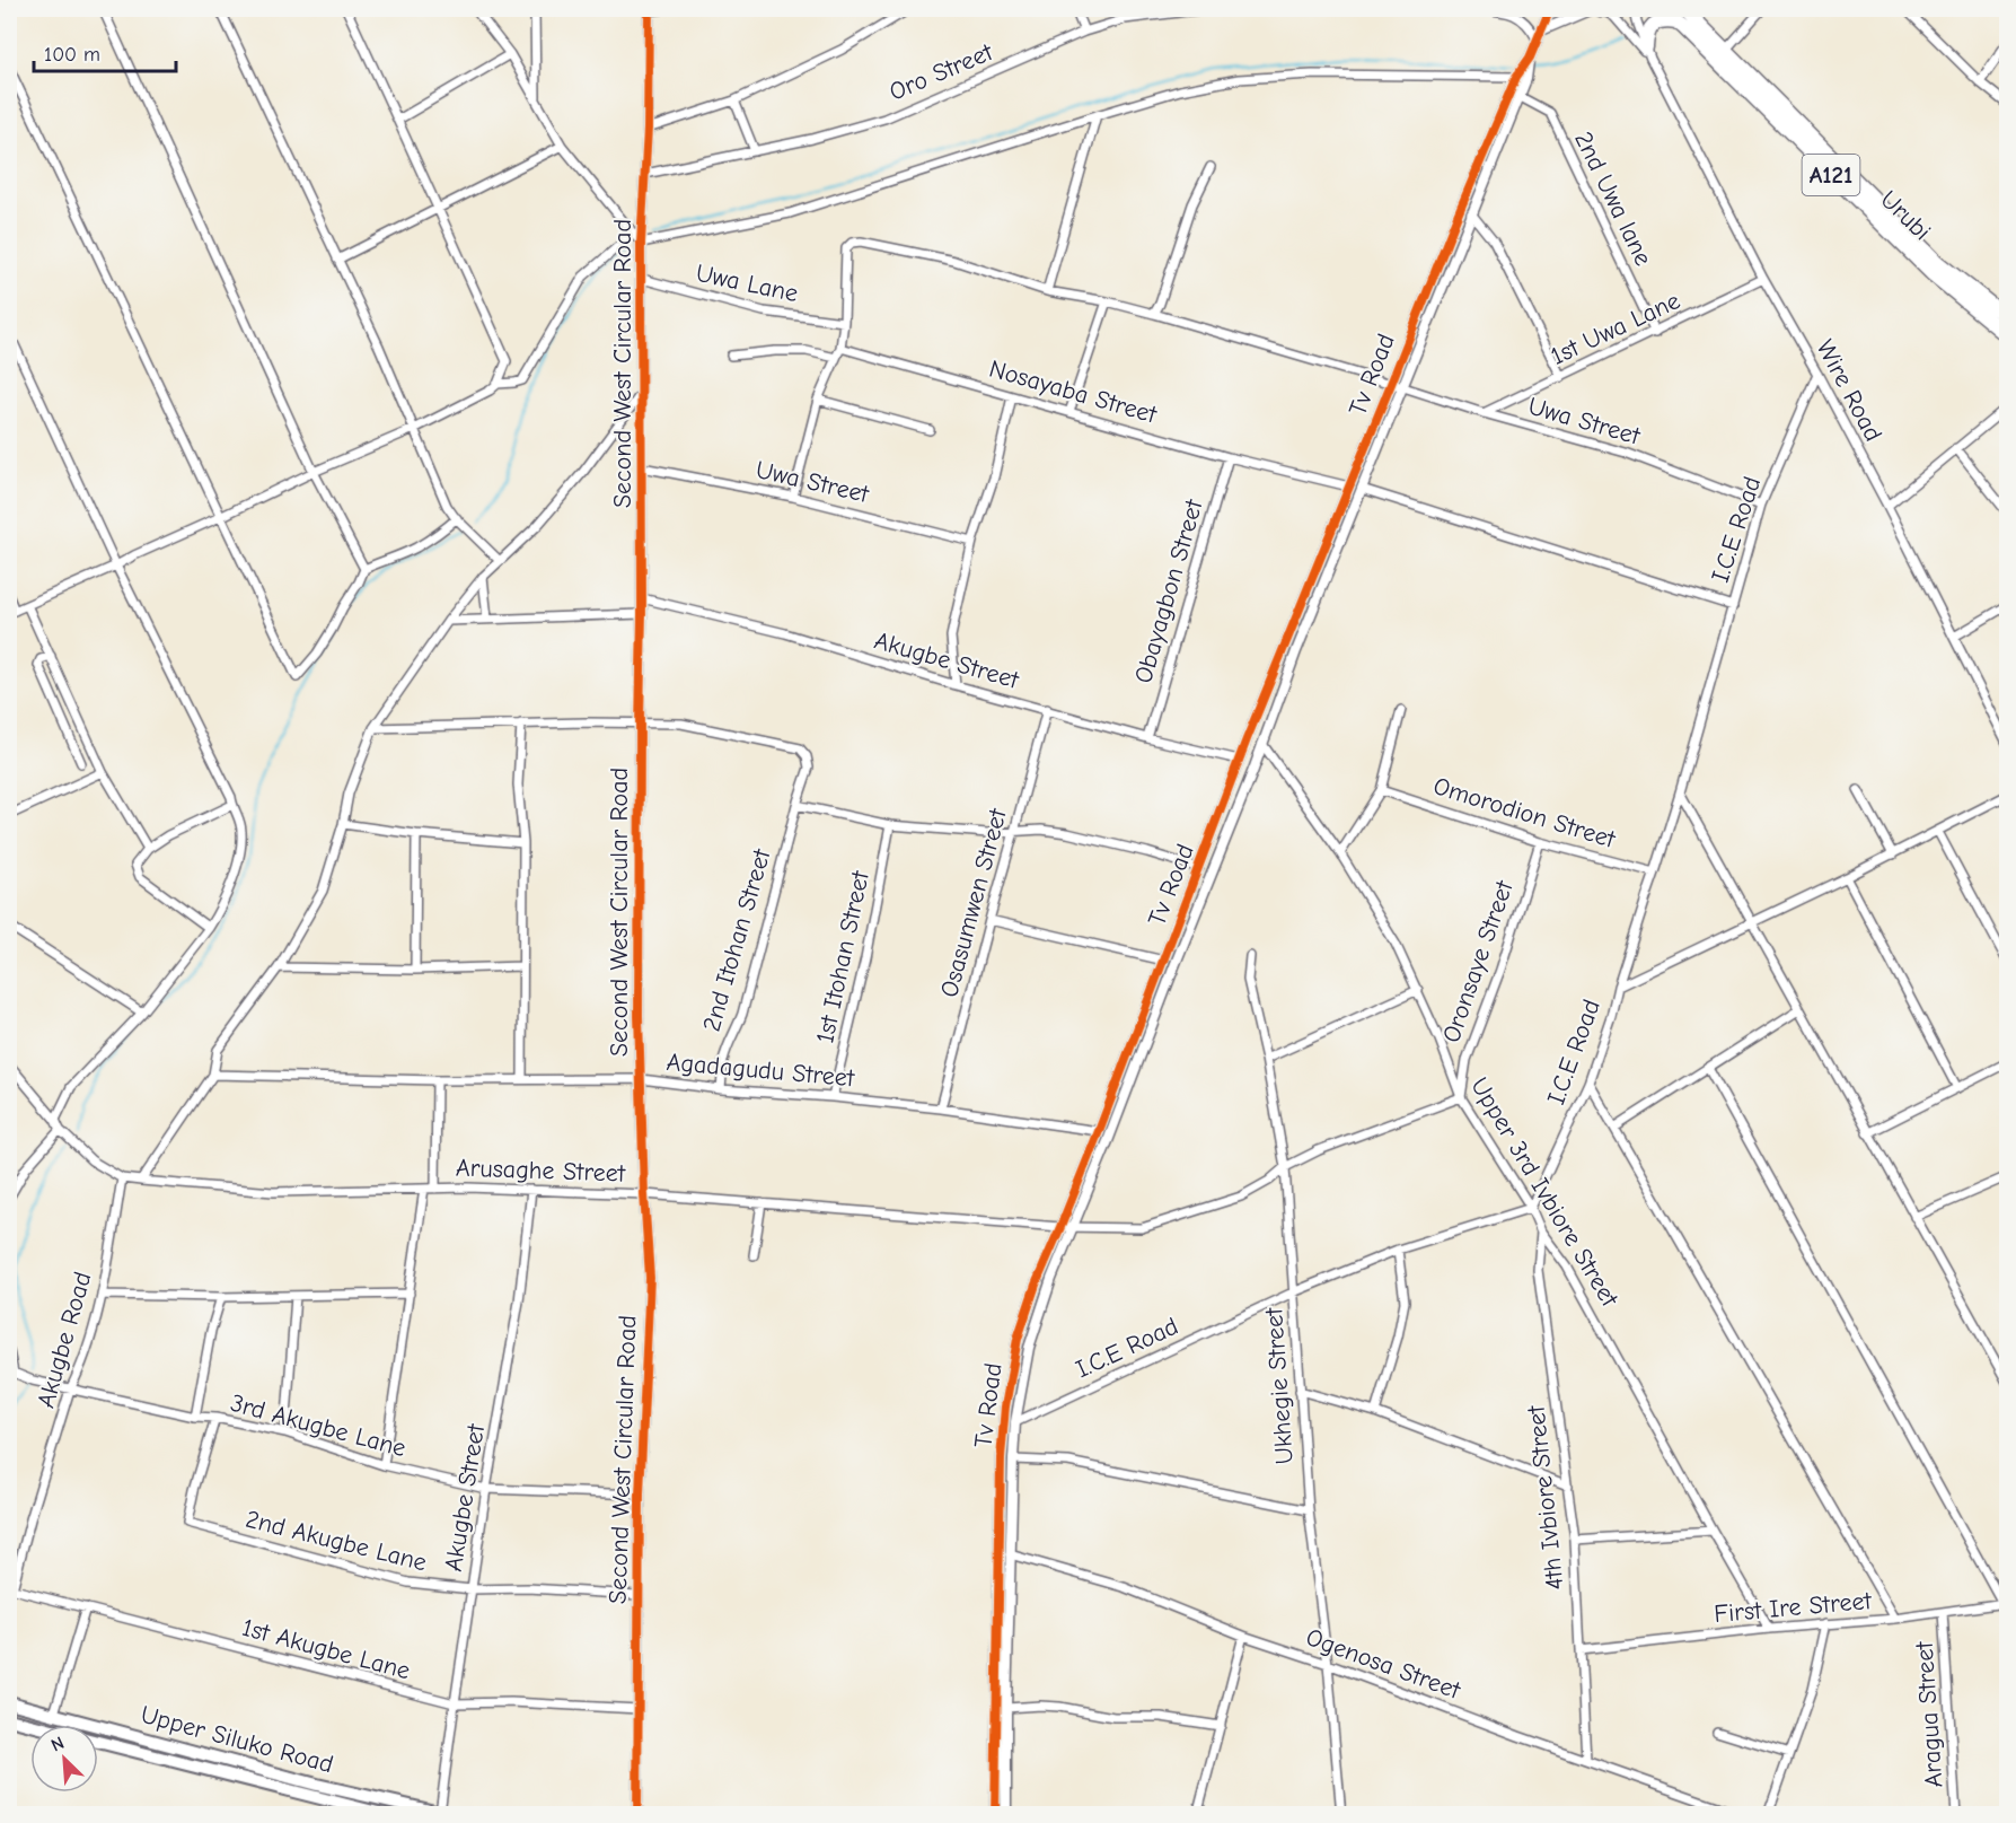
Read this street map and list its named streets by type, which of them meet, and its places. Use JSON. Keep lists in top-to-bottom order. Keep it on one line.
{"streets":{"highway":["A121","Urubi"],"main road":["Upper Siluko Road"],"street":["Oro Street","2nd Uwa lane","Uwa Lane","1st Uwa Lane","Second West Circular Road","Tv Road","Wire Road","Nosayaba Street","Uwa Street","I.C.E Road","Obayagbon Street","Akugbe Street","Omorodion Street","Osasumwen Street","2nd Itohan Street","1st Itohan Street","Oronsaye Street","Agadagudu Street","Arusaghe Street","Upper 3rd Ivbiore Street","Akugbe Road","Ukhegie Street","3rd Akugbe Lane","4th Ivbiore Street","2nd Akugbe Lane","First Ire Street","1st Akugbe Lane","Ogenosa Street","Aragua Street"]},"crossings":[["Oro Street","Second West Circular Road"],["2nd Uwa lane","1st Uwa Lane"],["2nd Uwa lane","Tv Road"],["Uwa Lane","Second West Circular Road"],["Uwa Lane","Uwa Street"],["1st Uwa Lane","Wire Road"],["1st Uwa Lane","Uwa Street"],["Second West Circular Road","Uwa Street"],["Second West Circular Road","Akugbe Street"],["Second West Circular Road","2nd Itohan Street"],["Second West Circular Road","Agadagudu Street"],["Second West Circular Road","Arusaghe Street"],["Second West Circular Road","3rd Akugbe Lane"],["Second West Circular Road","2nd Akugbe Lane"],["Second West Circular Road","1st Akugbe Lane"],["Tv Road","Nosayaba Street"],["Tv Road","Uwa Street"],["Tv Road","I.C.E Road"],["Tv Road","Akugbe Street"],["Tv Road","Agadagudu Street"],["Tv Road","Arusaghe Street"],["Tv Road","Upper 3rd Ivbiore Street"],["Tv Road","Ogenosa Street"],["Wire Road","I.C.E Road"],["Nosayaba Street","Obayagbon Street"],["Uwa Street","I.C.E Road"],["I.C.E Road","Omorodion Street"],["I.C.E Road","Upper 3rd Ivbiore Street"],["I.C.E Road","Ukhegie Street"],["Obayagbon Street","Akugbe Street"],["Akugbe Street","Osasumwen Street"],["Akugbe Street","Arusaghe Street"],["Akugbe Street","3rd Akugbe Lane"],["Akugbe Street","2nd Akugbe Lane"],["Akugbe Street","1st Akugbe Lane"],["Akugbe Street","Upper Siluko Road"],["Omorodion Street","Oronsaye Street"],["Osasumwen Street","Agadagudu Street"],["2nd Itohan Street","Agadagudu Street"],["1st Itohan Street","Agadagudu Street"],["Oronsaye Street","Arusaghe Street"],["Oronsaye Street","Upper 3rd Ivbiore Street"],["Arusaghe Street","Upper 3rd Ivbiore Street"],["Arusaghe Street","Akugbe Road"],["Arusaghe Street","Ukhegie Street"],["Upper 3rd Ivbiore Street","4th Ivbiore Street"],["Upper 3rd Ivbiore Street","First Ire Street"],["Akugbe Road","3rd Akugbe Lane"],["Akugbe Road","1st Akugbe Lane"],["Ukhegie Street","Ogenosa Street"],["3rd Akugbe Lane","2nd Akugbe Lane"],["4th Ivbiore Street","First Ire Street"],["4th Ivbiore Street","Ogenosa Street"],["First Ire Street","Aragua Street"]],"scale_bar":"100 m","north":"top left"}
